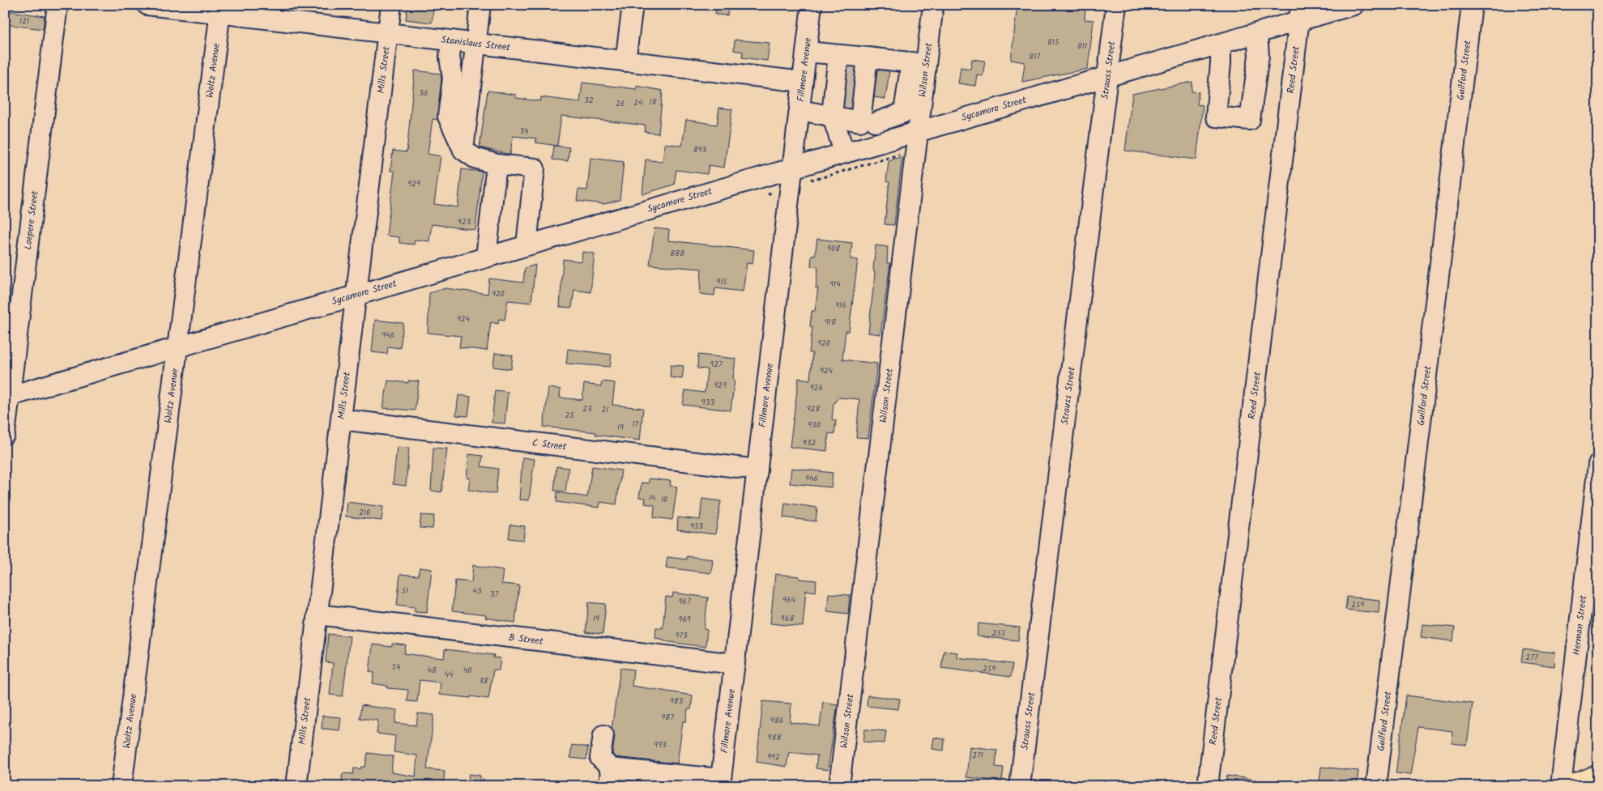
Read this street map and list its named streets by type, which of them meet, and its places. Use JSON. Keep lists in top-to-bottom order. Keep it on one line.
{"streets":{"street":["Stanislaus Street","Mills Street","Fillmore Avenue","Wilson Street","Reed Street","Woltz Avenue","Strauss Street","Guilford Street","Sycamore Street","Loepere Street","C Street","Herman Street","B Street"]},"crossings":[["Stanislaus Street","Mills Street"],["Stanislaus Street","Fillmore Avenue"],["Stanislaus Street","Woltz Avenue"],["Mills Street","Sycamore Street"],["Mills Street","C Street"],["Mills Street","B Street"],["Fillmore Avenue","Sycamore Street"],["Fillmore Avenue","C Street"],["Fillmore Avenue","B Street"],["Wilson Street","Sycamore Street"],["Reed Street","Sycamore Street"],["Woltz Avenue","Sycamore Street"],["Strauss Street","Sycamore Street"],["Sycamore Street","Loepere Street"]],"house_numbers":["121","815","811","817","36","32","18","24","26","34","893","929","923","908","888","915","914","920","916","924","918","946","920","927","924","929","926","933","23","928","21","25","17","930","19","932","946","14","10","210","953","51","43","37","964","967","259","19","968","969","255","973","277","54","259","48","40","44","38","983","987","986","988","993","271","992"]}
